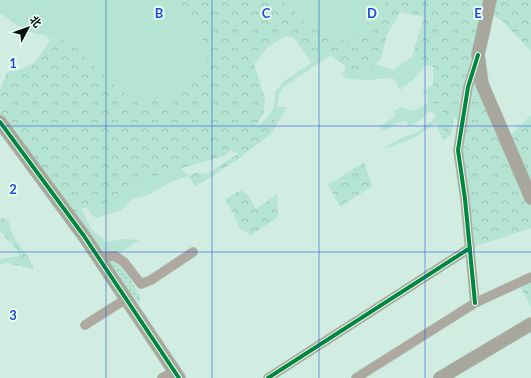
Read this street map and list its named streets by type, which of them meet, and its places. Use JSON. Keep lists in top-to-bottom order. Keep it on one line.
{"north":"top right","grid":{"columns":["B","C","D","E"],"rows":["1","2","3"]}}
